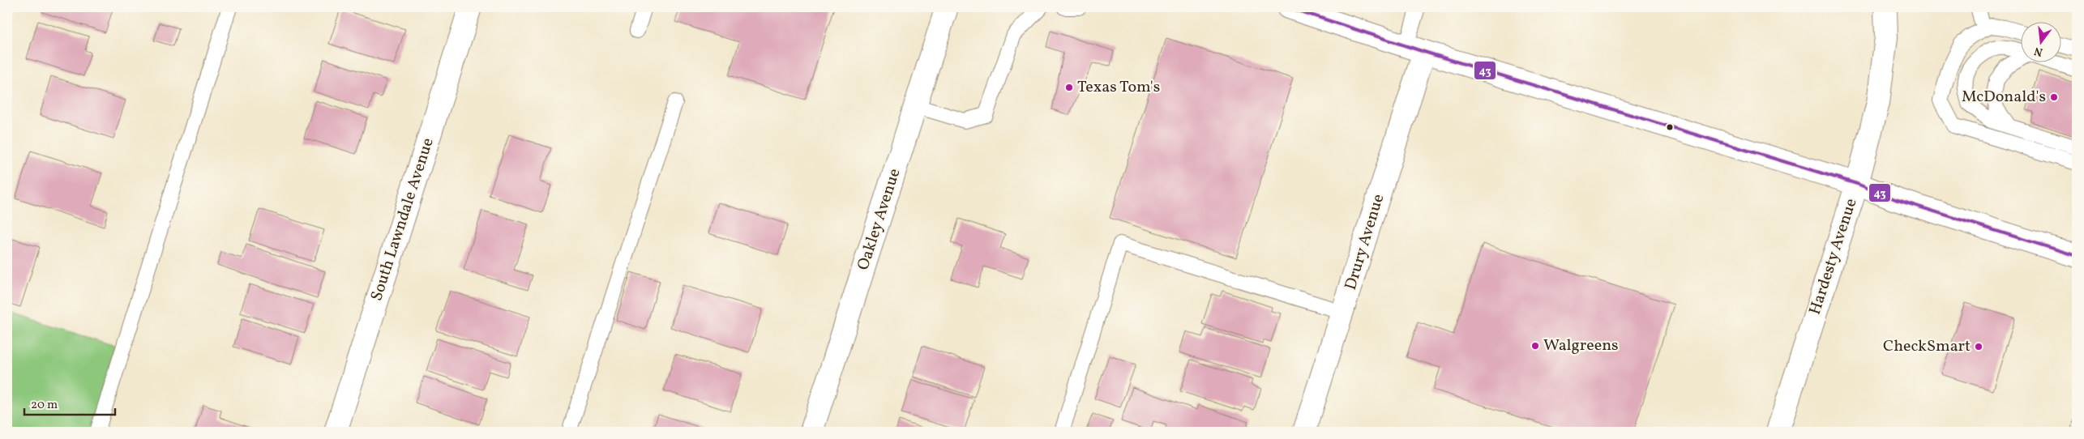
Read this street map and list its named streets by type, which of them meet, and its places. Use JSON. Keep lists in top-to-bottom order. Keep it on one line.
{"streets":{"street":["South Lawndale Avenue","Oakley Avenue","Drury Avenue","Hardesty Avenue"]},"places":["Texas Tom's","McDonald's","Walgreens","CheckSmart"],"lines":["transit line 43"],"scale_bar":"20 m","north":"bottom"}
